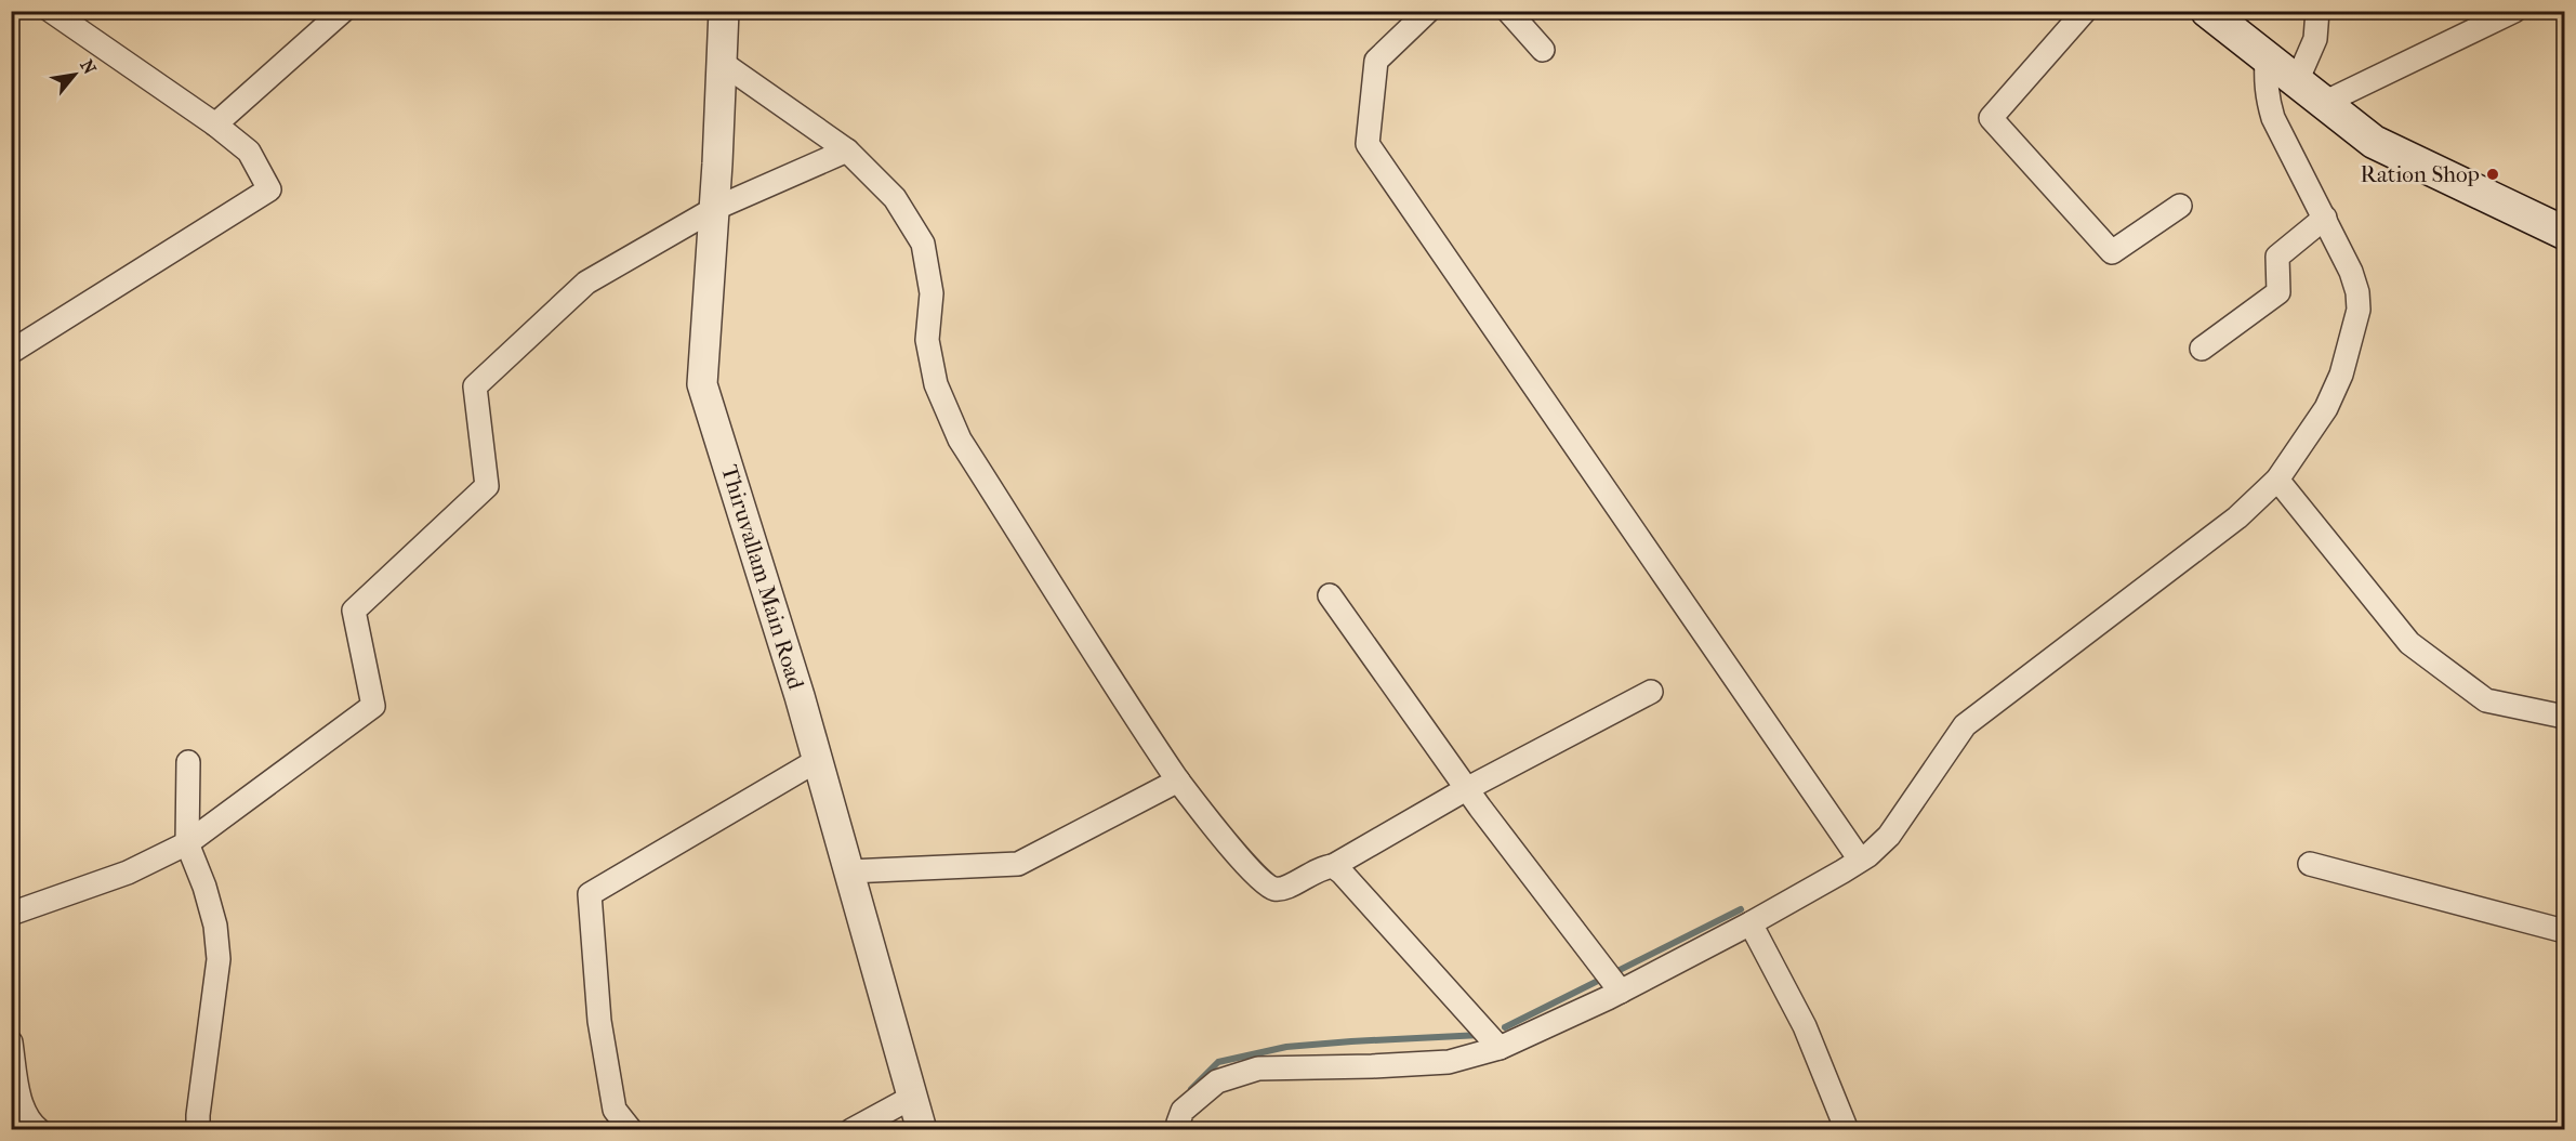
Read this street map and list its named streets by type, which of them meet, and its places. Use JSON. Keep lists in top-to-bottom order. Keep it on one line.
{"streets":{"street":["Thiruvallam Main Road"]},"places":["Ration Shop"],"north":"top right"}
